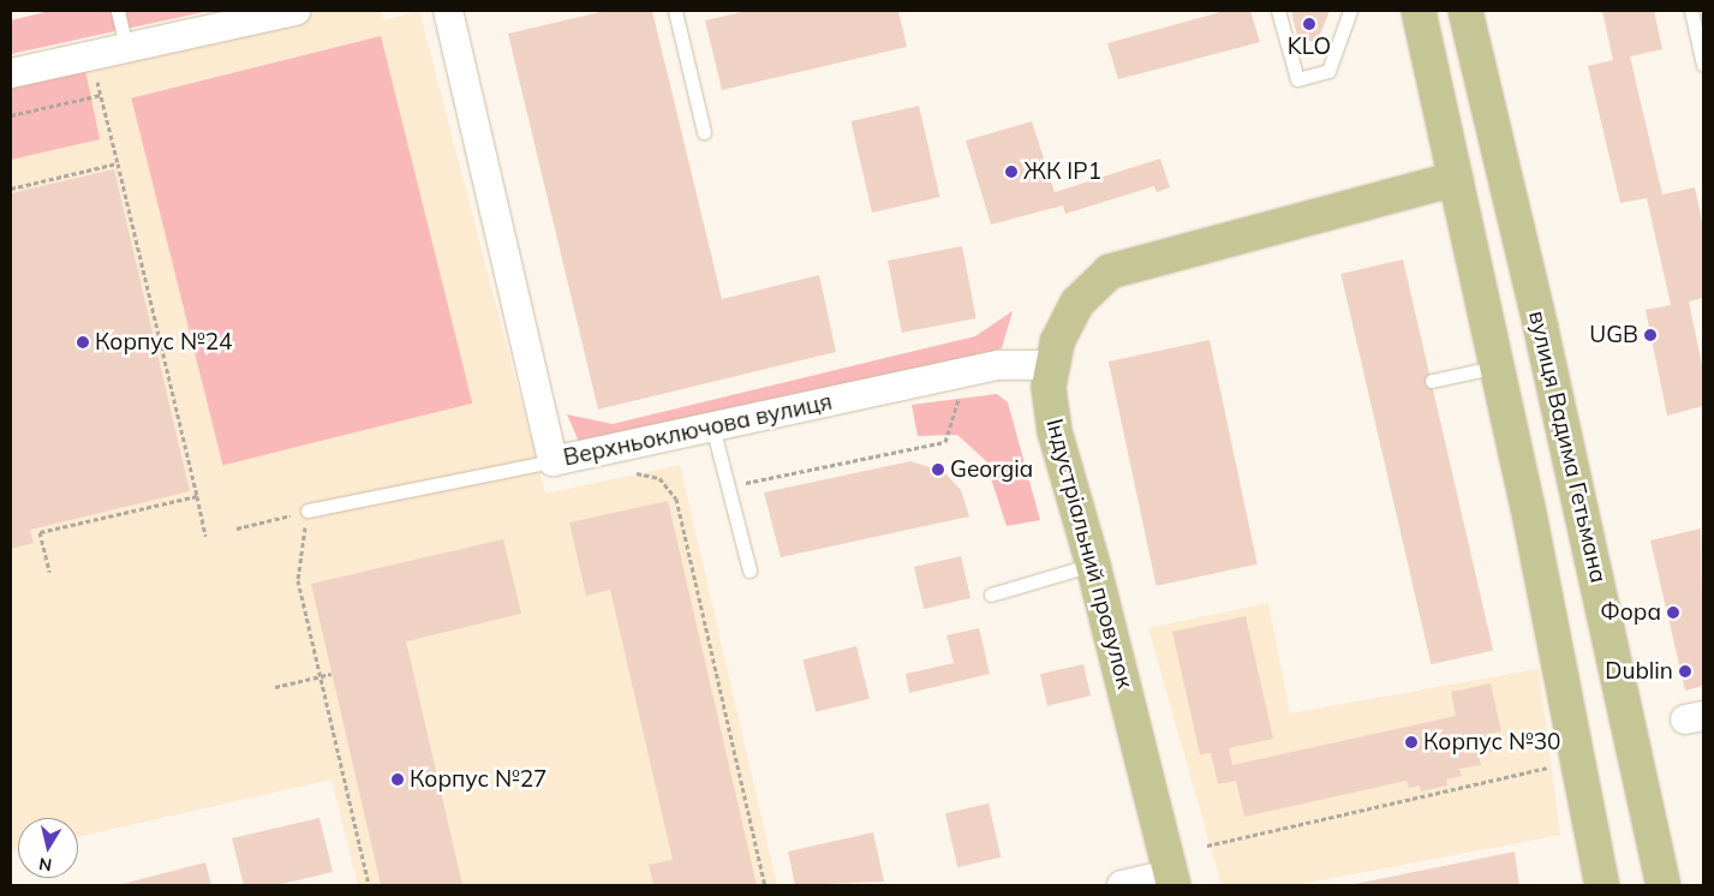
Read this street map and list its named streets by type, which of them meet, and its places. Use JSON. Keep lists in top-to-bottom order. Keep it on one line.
{"streets":{"main road":["вулиця Вадима Гетьмана","Індустріальний провулок"],"street":["Верхньоключова вулиця"]},"crossings":[["Верхньоключова вулиця","Індустріальний провулок"]],"places":["KLO","ЖК IP1","UGB","Корпус №24","Georgia","Фора","Dublin","Корпус №30","Корпус №27"],"north":"bottom"}
